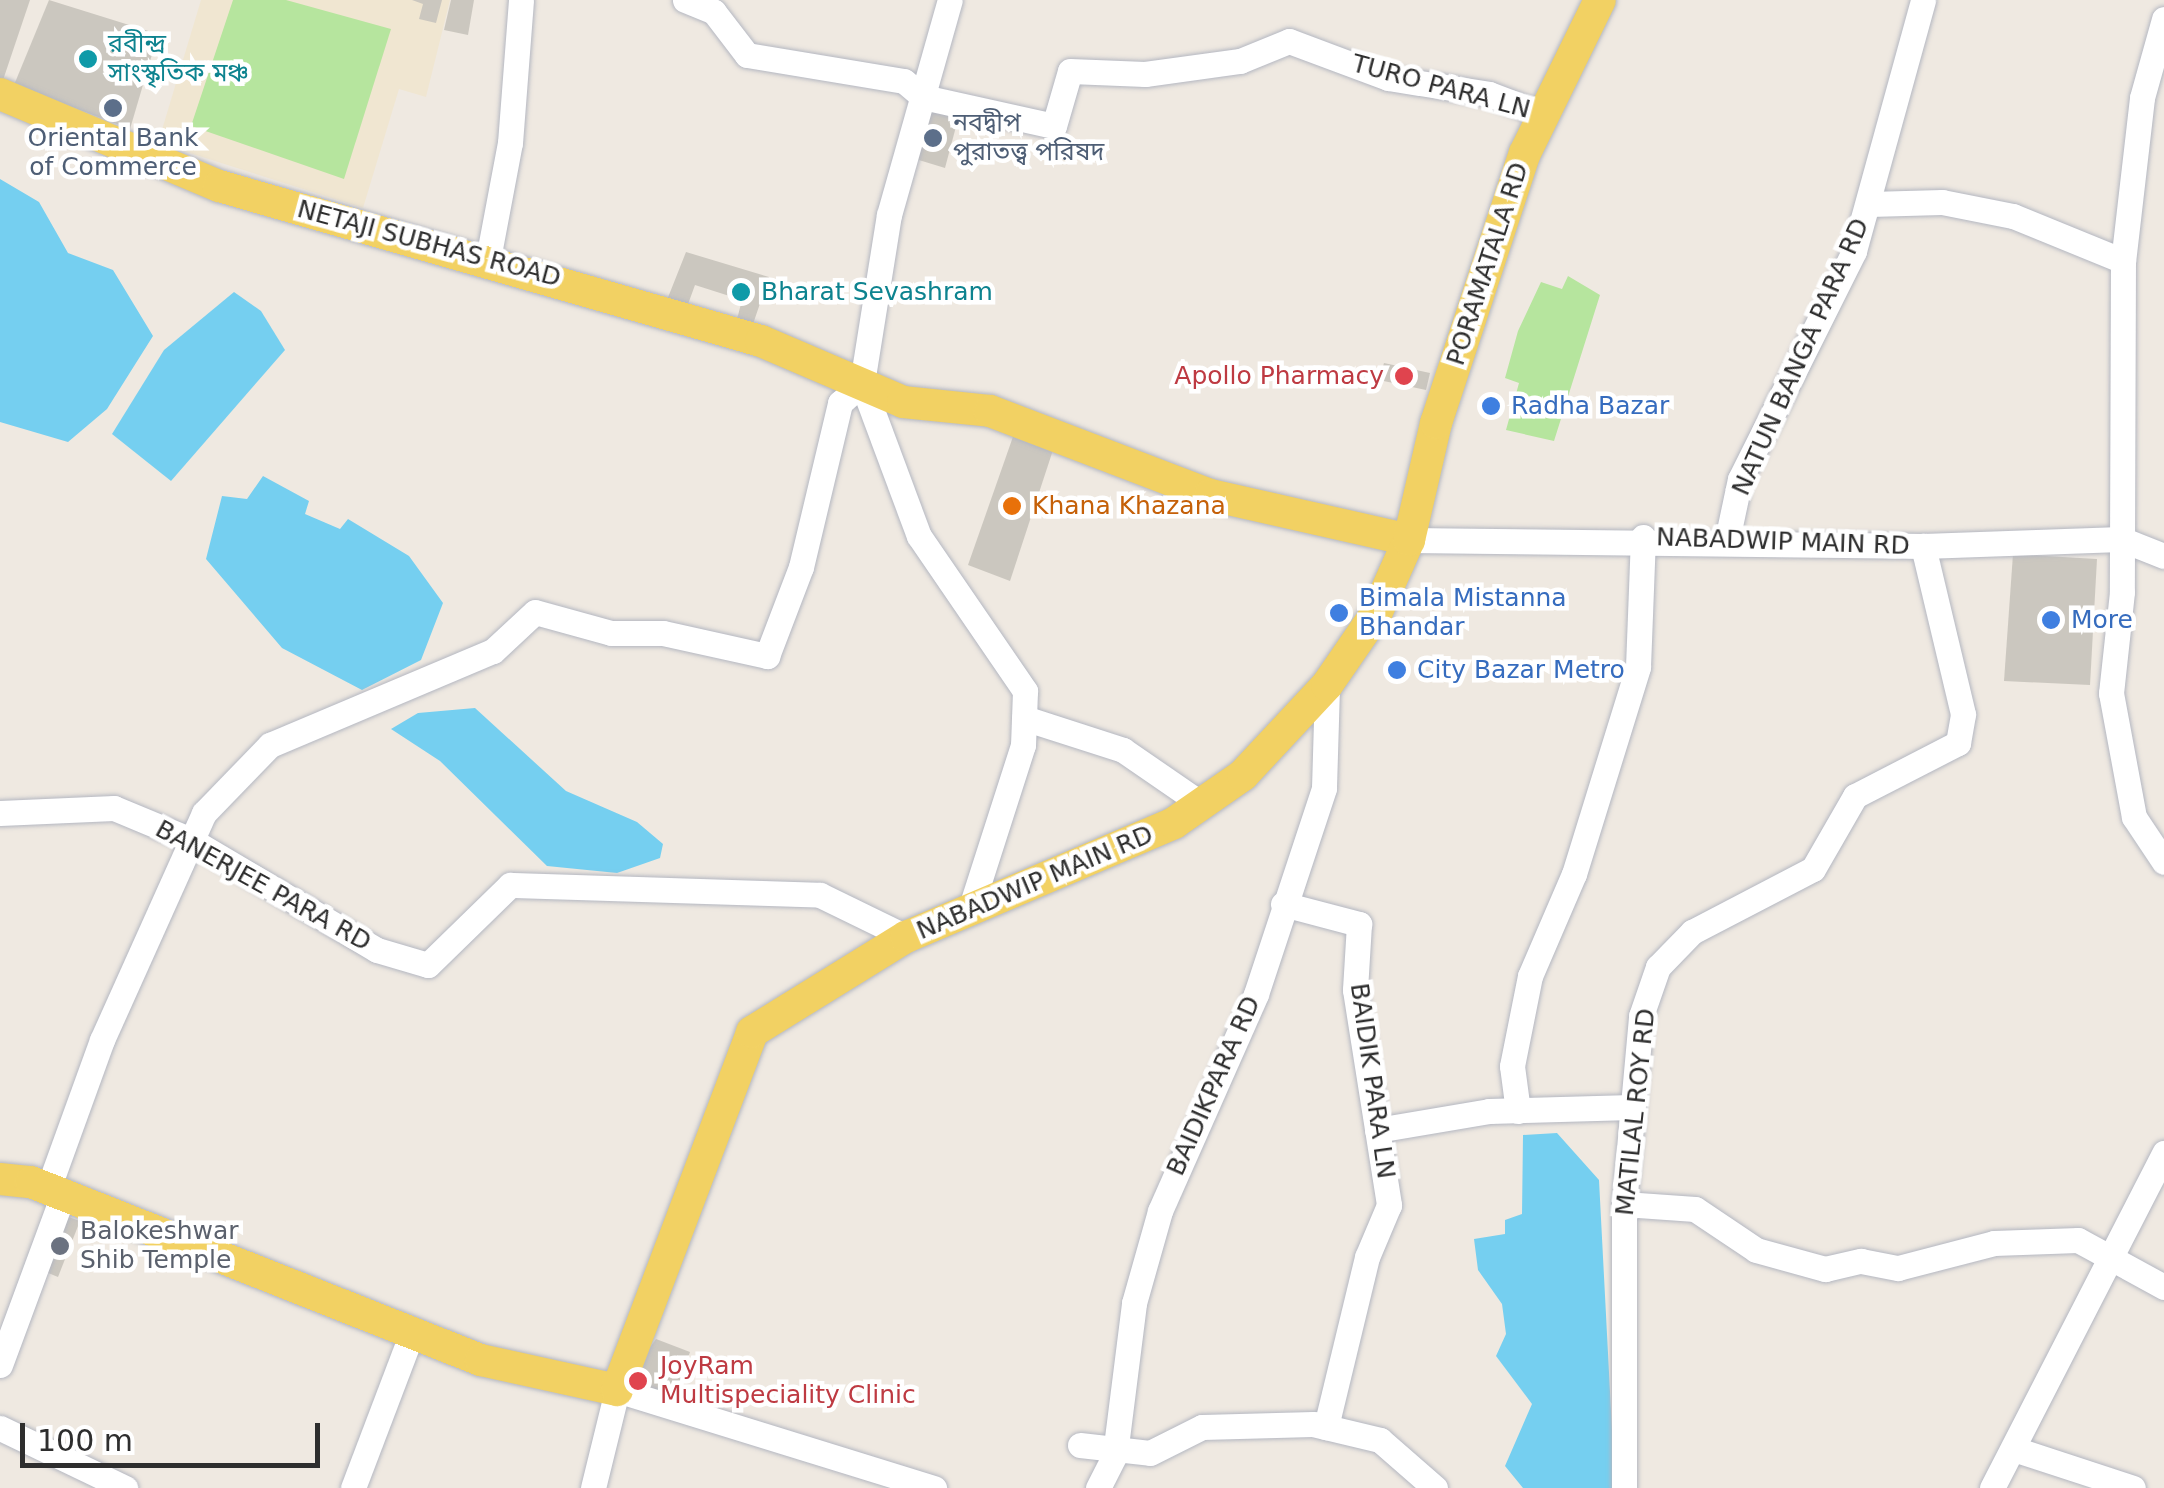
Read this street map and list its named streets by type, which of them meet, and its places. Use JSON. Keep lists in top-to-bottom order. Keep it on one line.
{"streets":{"main road":["NETAJI SUBHAS ROAD","PORAMATALA RD","NABADWIP MAIN RD"],"street":["TURO PARA LN","NATUN BANGA PARA RD","BANERJEE PARA RD","BAIDIK PARA LN","BAIDIKPARA RD","MATILAL ROY RD"]},"crossings":[["TURO PARA LN","PORAMATALA RD"],["NETAJI SUBHAS ROAD","PORAMATALA RD"],["NETAJI SUBHAS ROAD","NABADWIP MAIN RD"],["PORAMATALA RD","NABADWIP MAIN RD"],["NATUN BANGA PARA RD","NABADWIP MAIN RD"],["NABADWIP MAIN RD","BANERJEE PARA RD"],["NABADWIP MAIN RD","BAIDIKPARA RD"],["NABADWIP MAIN RD","MATILAL ROY RD"],["BAIDIK PARA LN","BAIDIKPARA RD"]],"places":["রবীন্দ্র সাংস্কৃতিক মঞ্চ","Oriental Bank of Commerce","নবদ্বীপ পুরাতত্ত্ব পরিষদ","Bharat Sevashram","Apollo Pharmacy","Radha Bazar","Khana Khazana","Bimala Mistanna Bhandar","More","City Bazar Metro","Balokeshwar Shib Temple","JoyRam Multispeciality Clinic"],"scale_bar":"100 m"}
